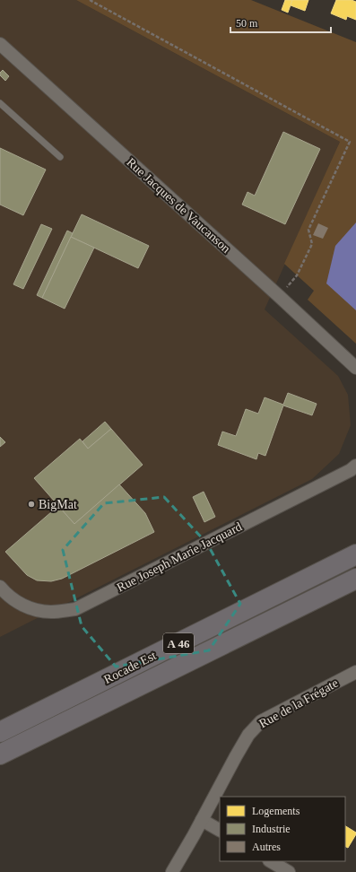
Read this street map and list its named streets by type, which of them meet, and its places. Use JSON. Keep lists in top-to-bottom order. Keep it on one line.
{"streets":{"highway":["A 46","Rocade Est"],"street":["Rue Jacques de Vaucanson","Rue Joseph Marie Jacquard","Rue de la Frégate"]},"places":["BigMat"],"legend":["Logements","Industrie","Autres"],"scale_bar":"50 m"}
